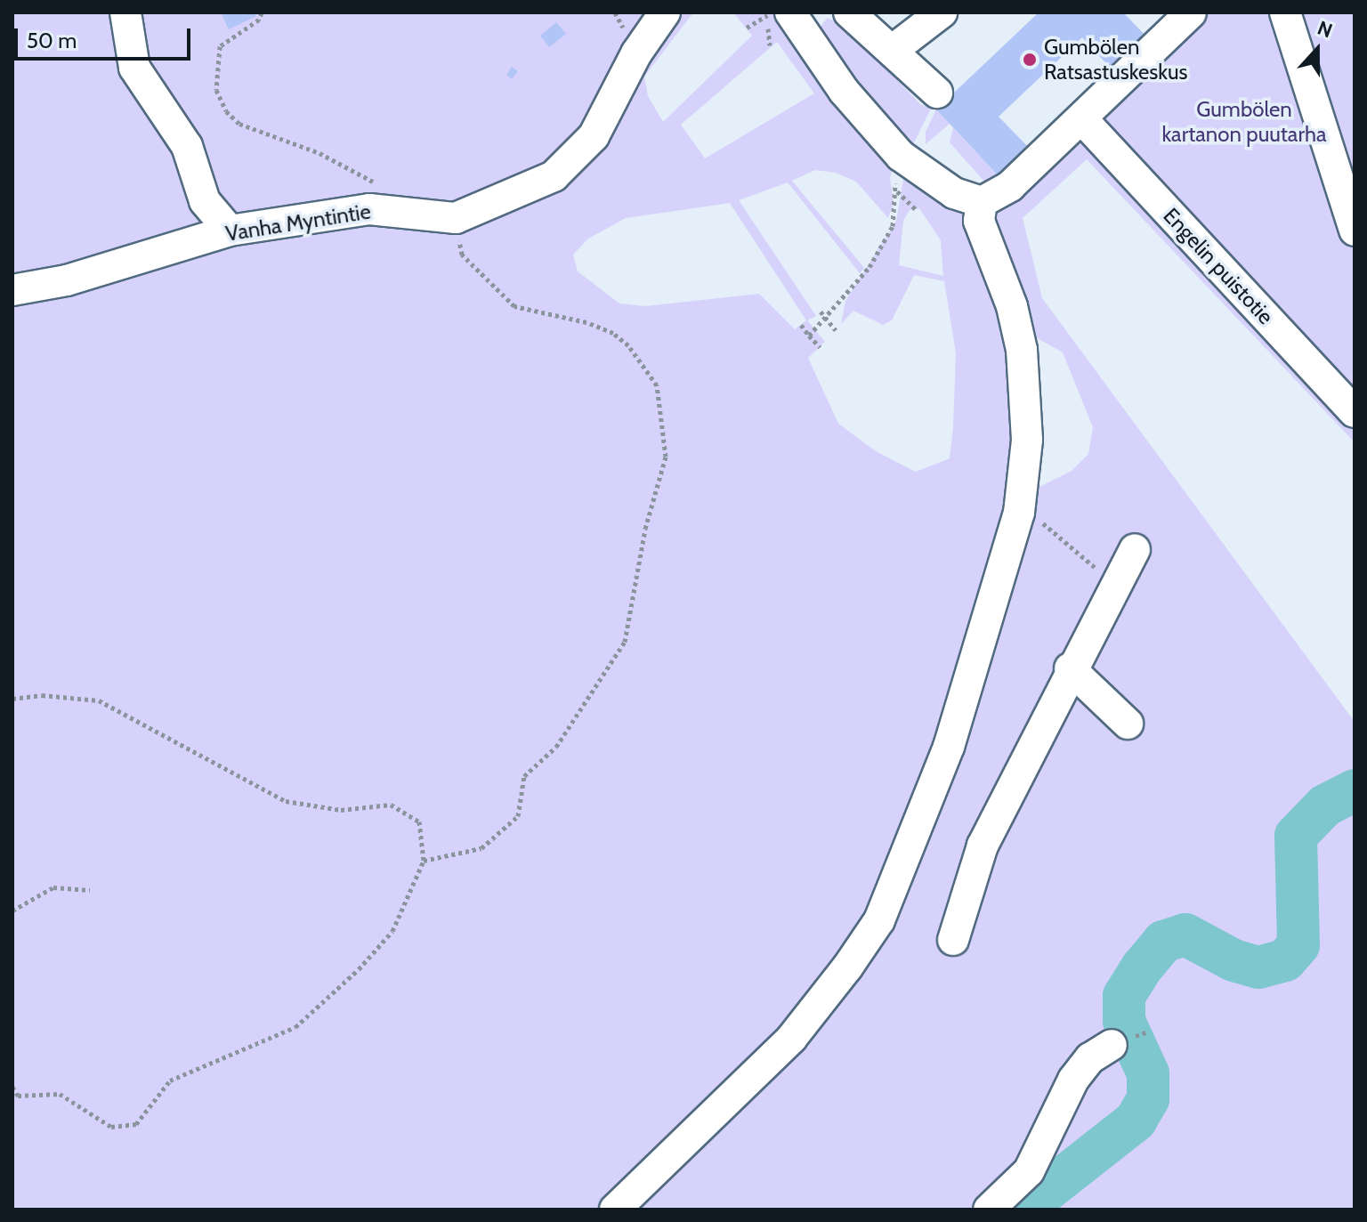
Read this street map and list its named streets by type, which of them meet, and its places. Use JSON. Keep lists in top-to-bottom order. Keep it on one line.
{"streets":{"street":["Vanha Myntintie","Engelin puistotie"]},"parks":["Gumbölen kartanon puutarha"],"places":["Gumbölen Ratsastuskeskus"],"scale_bar":"50 m","north":"top"}
